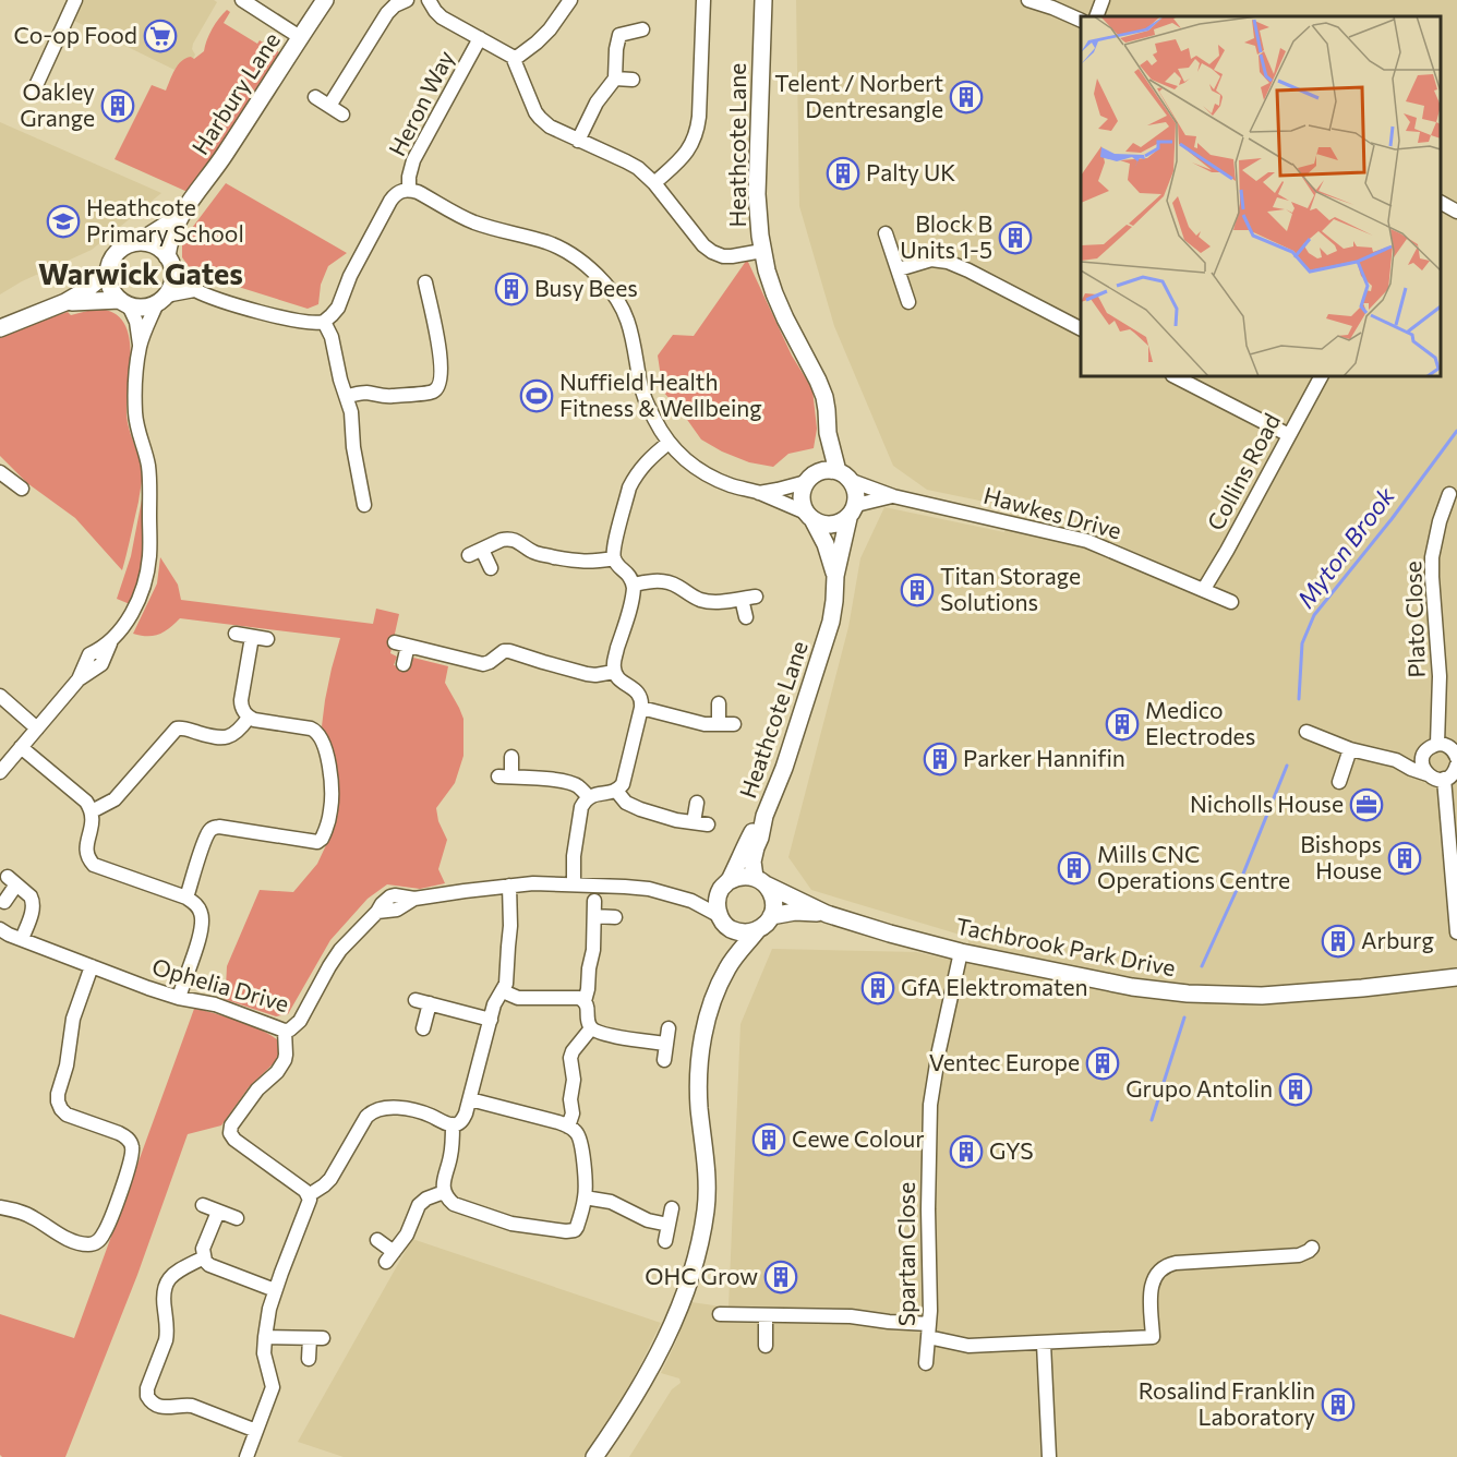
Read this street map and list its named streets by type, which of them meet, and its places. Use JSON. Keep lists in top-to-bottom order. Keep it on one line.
{"streets":{"street":["Harbury Lane","Heron Way","Heathcote Lane","Collins Road","Hawkes Drive","Plato Close","Tachbrook Park Drive","Ophelia Drive","Spartan Close"]},"crossings":[["Heathcote Lane","Hawkes Drive"],["Heathcote Lane","Tachbrook Park Drive"],["Heathcote Lane","Ophelia Drive"],["Collins Road","Hawkes Drive"],["Tachbrook Park Drive","Ophelia Drive"],["Tachbrook Park Drive","Spartan Close"]],"districts":["Warwick Gates"],"water":["Myton Brook"],"places":{"supermarket":["Co-op Food"],"building":["Telent / Norbert Dentresangle","Oakley Grange","Palty UK","Block B Units 1-5","Busy Bees","Titan Storage Solutions","Medico Electrodes","Parker Hannifin","Bishops House","Mills CNC Operations Centre","Arburg","GfA Elektromaten","Ventec Europe","Grupo Antolin","Cewe Colour","GYS","OHC Grow","Rosalind Franklin Laboratory"],"school or university":["Heathcote Primary School"],"sports":["Nuffield Health Fitness & Wellbeing"],"office":["Nicholls House"]}}
